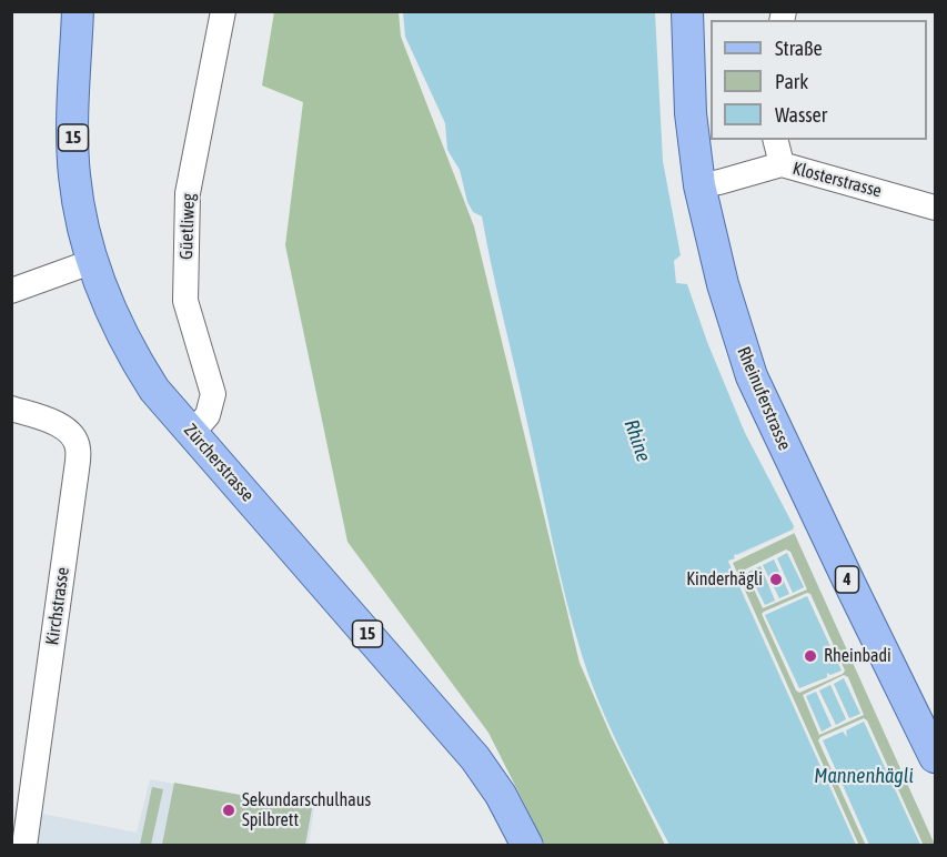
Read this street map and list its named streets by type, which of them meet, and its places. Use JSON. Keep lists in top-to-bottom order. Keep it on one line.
{"streets":{"main road":["15","Rheinuferstrasse","Zürcherstrasse","4"],"street":["Klosterstrasse","Güetliweg","Kirchstrasse"]},"crossings":[["Klosterstrasse","Rheinuferstrasse"],["Güetliweg","Zürcherstrasse"]],"water":["Rhine","Mannenhägli"],"places":["Kinderhägli","Rheinbadi","Sekundarschulhaus Spilbrett"],"legend":["Straße","Park","Wasser"]}
